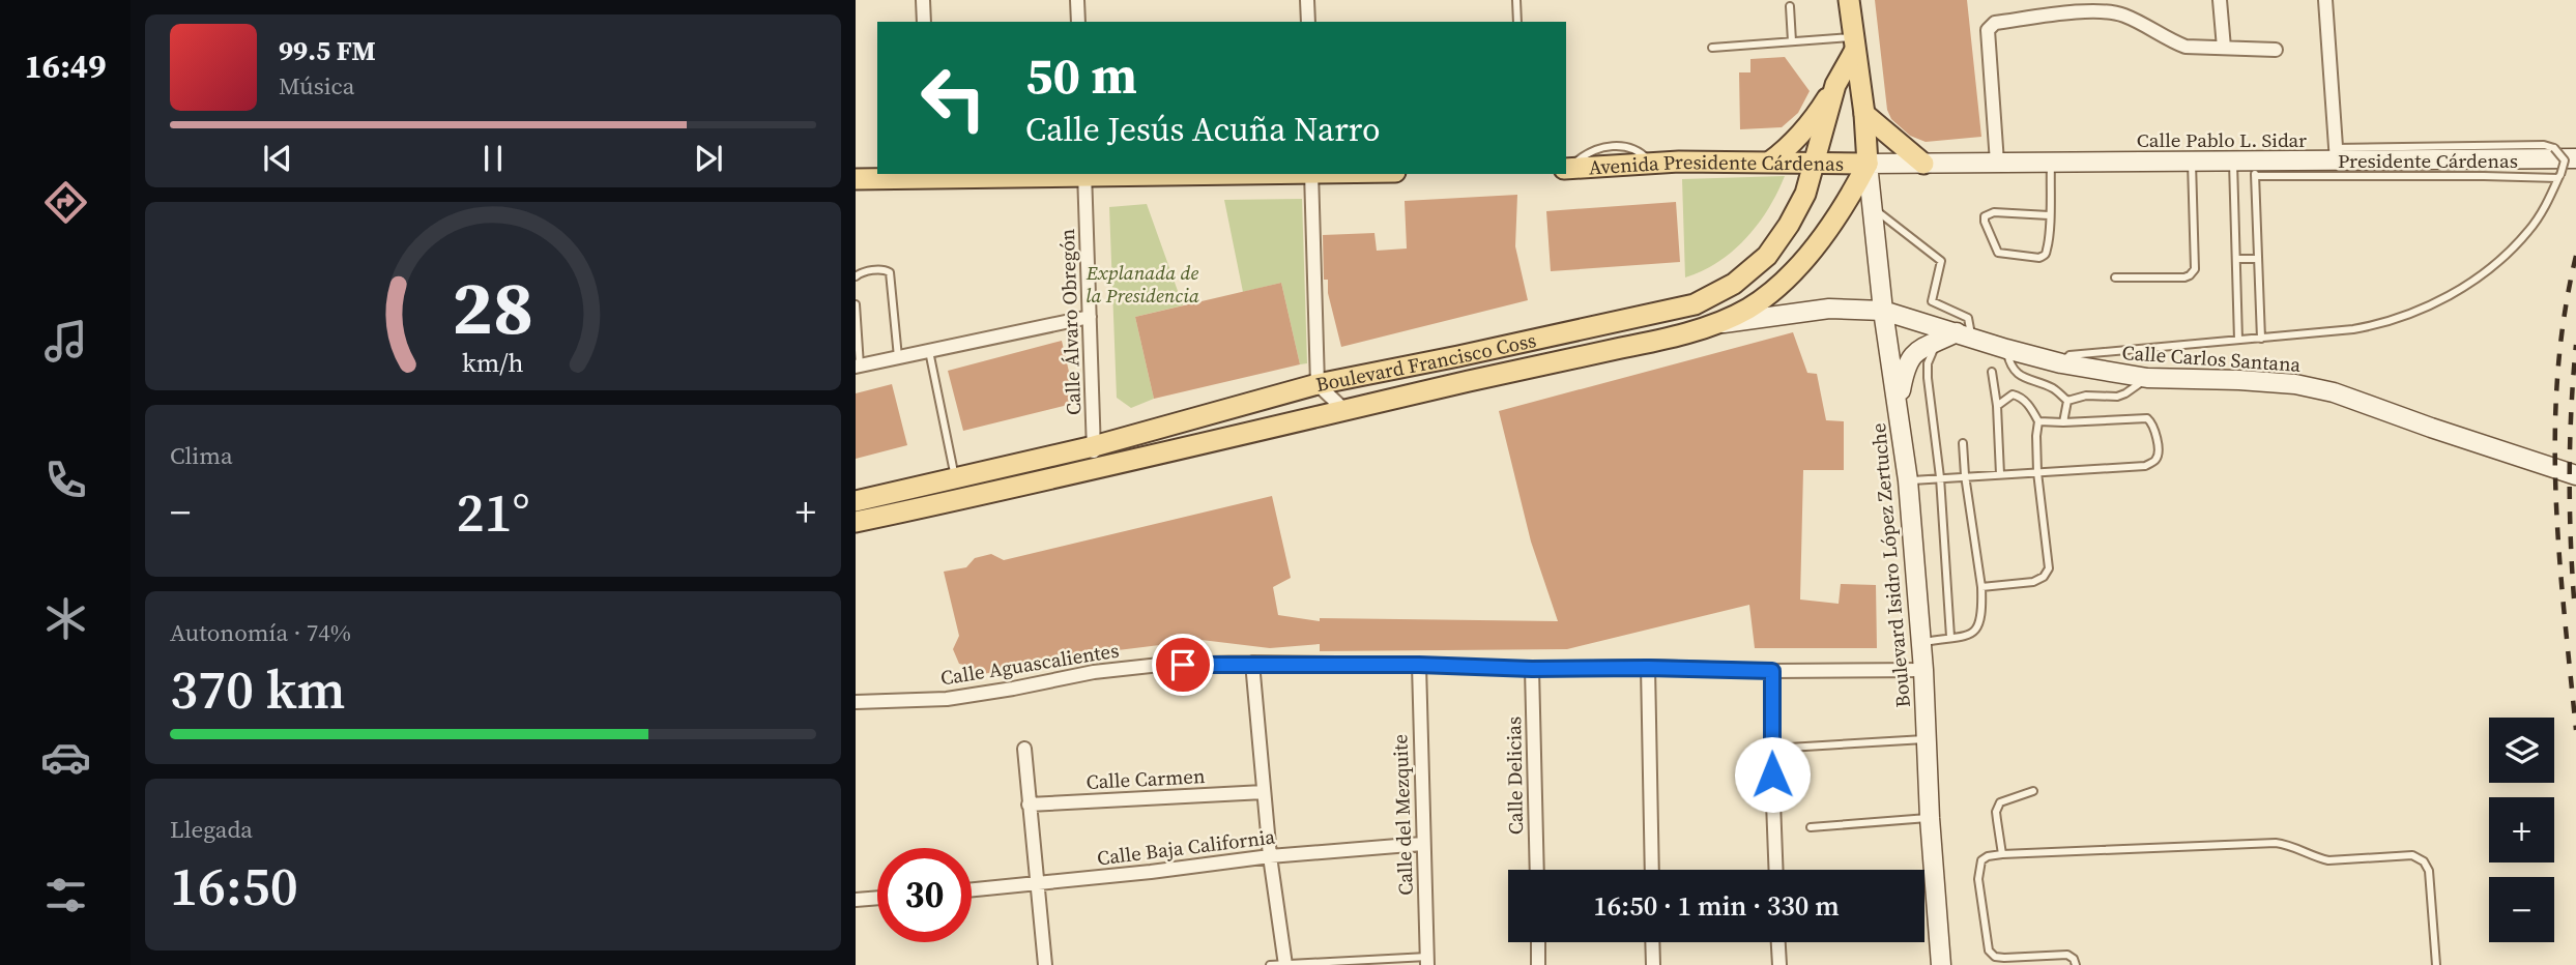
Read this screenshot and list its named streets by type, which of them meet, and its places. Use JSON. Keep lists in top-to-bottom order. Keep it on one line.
{"streets":{"main road":["Avenida Presidente Cárdenas","Boulevard Francisco Coss"],"street":["Calle Pablo L. Sidar","Calle Álvaro Obregón","Calle Carlos Santana","Boulevard Isidro López Zertuche","Calle Aguascalientes","Calle Delicias","Calle Carmen","Calle del Mezquite","Calle Baja California"],"lane":["Presidente Cárdenas"]},"crossings":[["Calle Pablo L. Sidar","Presidente Cárdenas"],["Calle Pablo L. Sidar","Avenida Presidente Cárdenas"],["Calle Pablo L. Sidar","Boulevard Francisco Coss"],["Calle Pablo L. Sidar","Boulevard Isidro López Zertuche"],["Avenida Presidente Cárdenas","Boulevard Francisco Coss"],["Avenida Presidente Cárdenas","Boulevard Isidro López Zertuche"],["Calle Álvaro Obregón","Boulevard Francisco Coss"],["Calle Carlos Santana","Boulevard Francisco Coss"],["Calle Carlos Santana","Boulevard Isidro López Zertuche"],["Boulevard Francisco Coss","Boulevard Isidro López Zertuche"],["Boulevard Isidro López Zertuche","Calle Aguascalientes"],["Calle Aguascalientes","Calle Delicias"],["Calle Aguascalientes","Calle del Mezquite"],["Calle del Mezquite","Calle Baja California"]],"parks":["Explanada de la Presidencia"],"page":{"tabs":"16:49","turn":["50 m","Calle Jesús Acuña Narro"],"song":["99.5 FM","Música"],"tile":["Clima",["Autonomía · 74%","370 km"],["Llegada","16:50"]],"heat":["−","21°","+"],"map_buttons":["+","−"],"limit":"30","trip":"16:50 · 1 min · 330 m","gauge":["28","km/h"]}}
